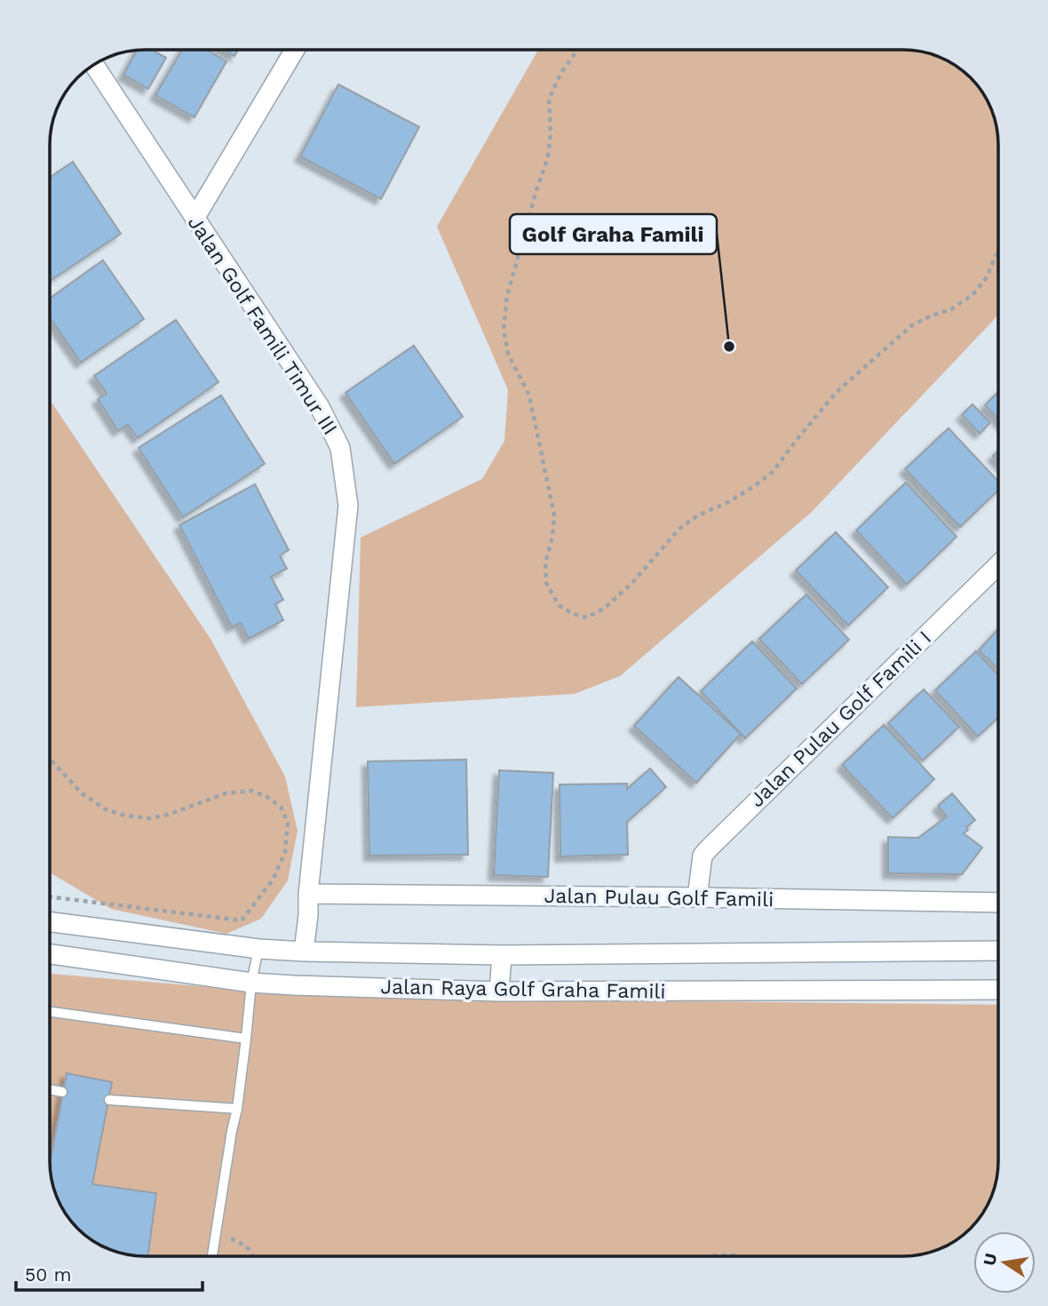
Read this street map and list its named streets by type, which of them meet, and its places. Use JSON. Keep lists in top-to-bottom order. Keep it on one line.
{"streets":{"street":["Jalan Golf Famili Timur III","Jalan Pulau Golf Famili I","Jalan Pulau Golf Famili","Jalan Raya Golf Graha Famili"]},"crossings":[["Jalan Golf Famili Timur III","Jalan Pulau Golf Famili"],["Jalan Golf Famili Timur III","Jalan Raya Golf Graha Famili"],["Jalan Pulau Golf Famili I","Jalan Pulau Golf Famili"]],"places":["Golf Graha Famili"],"scale_bar":"50 m","north":"left"}
